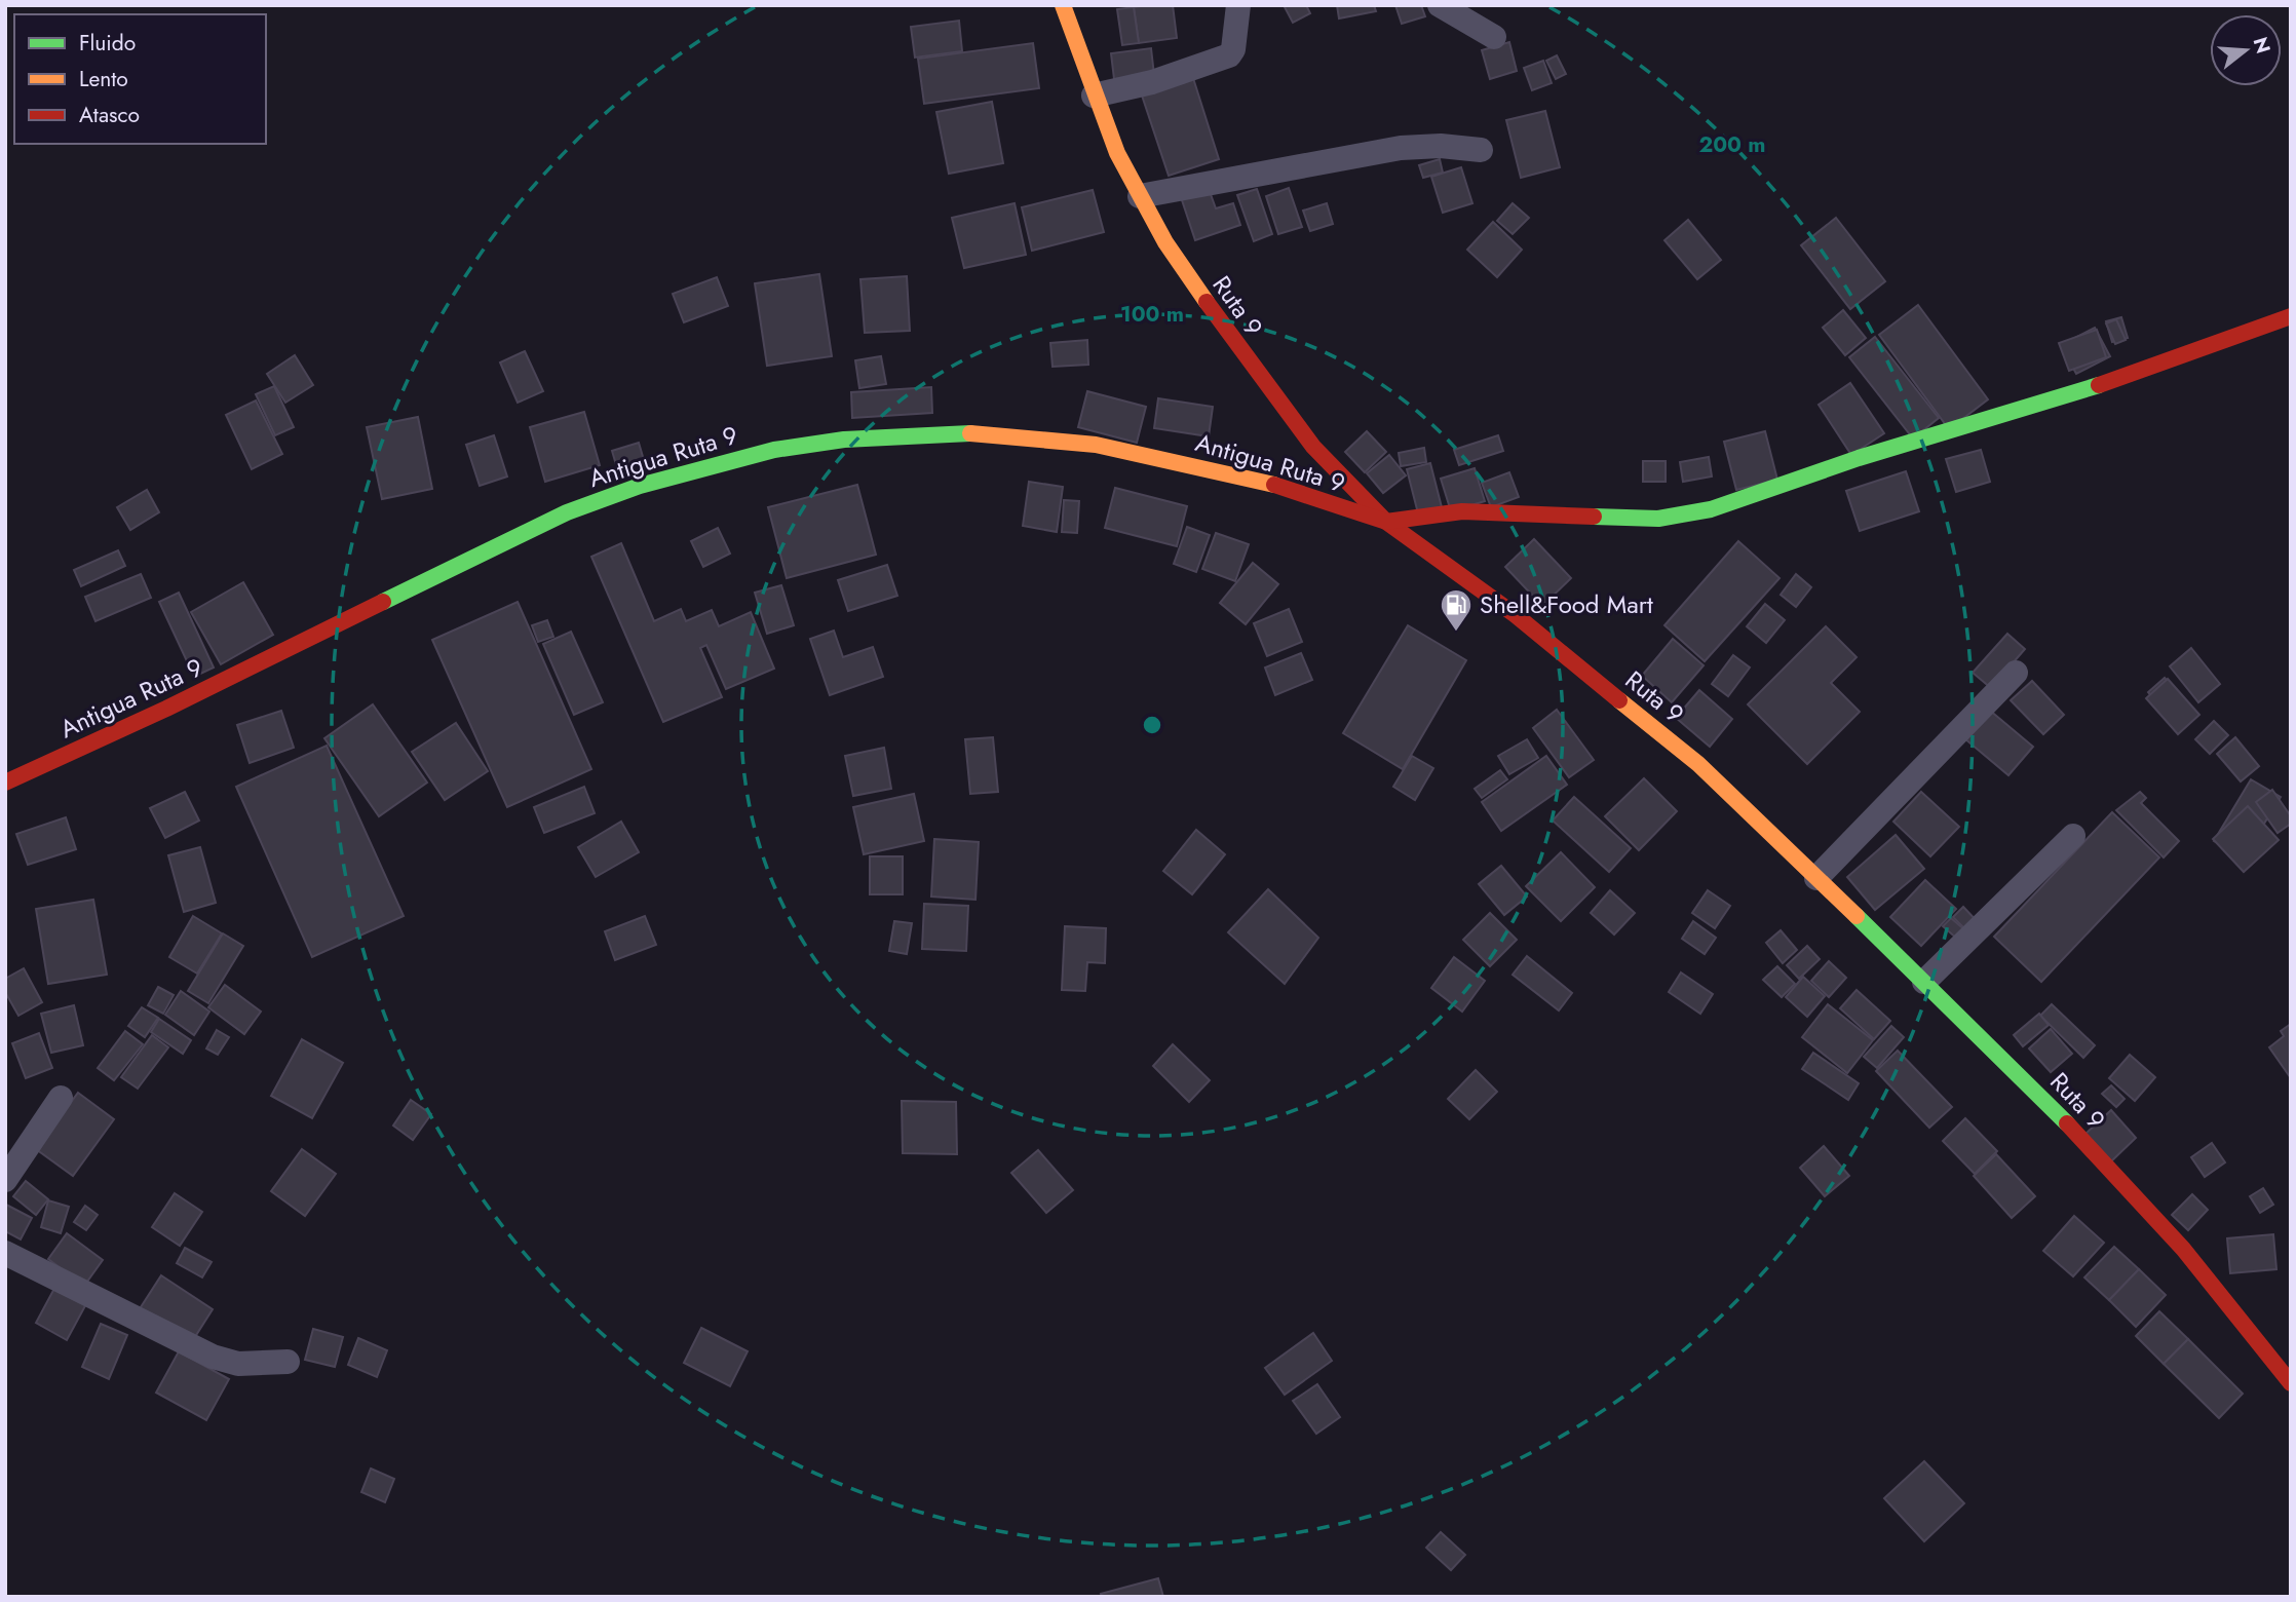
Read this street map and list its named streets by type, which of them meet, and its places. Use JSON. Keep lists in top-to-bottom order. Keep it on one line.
{"streets":{"street":["Ruta 9","Antigua Ruta 9"]},"crossings":[["Ruta 9","Antigua Ruta 9"]],"places":{"fuel station":["Shell&Food Mart"]},"legend":["Fluido","Lento","Atasco"],"north":"right","rings":["200 m","100 m"]}
